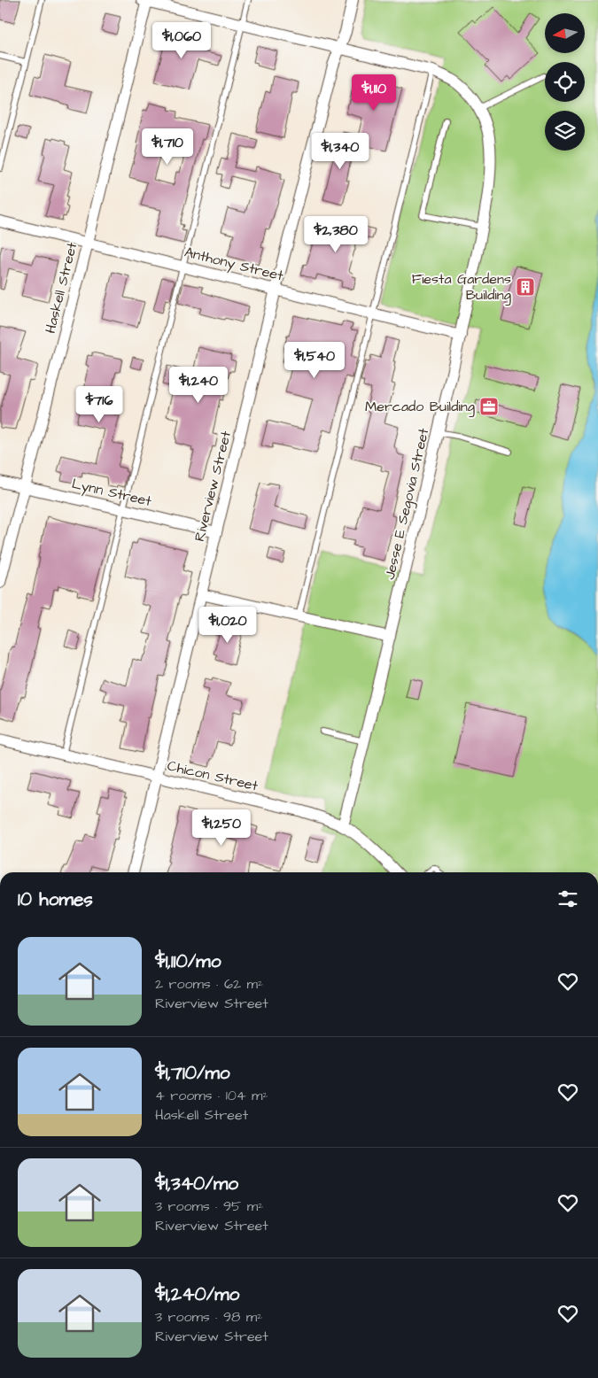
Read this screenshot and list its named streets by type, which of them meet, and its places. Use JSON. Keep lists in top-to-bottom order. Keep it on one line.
{"streets":{"street":["Anthony Street","Haskell Street","Riverview Street","Lynn Street","Jesse E Segovia Street","Chicon Street"]},"crossings":[["Anthony Street","Haskell Street"],["Anthony Street","Riverview Street"],["Anthony Street","Jesse E Segovia Street"],["Haskell Street","Lynn Street"],["Haskell Street","Jesse E Segovia Street"],["Riverview Street","Lynn Street"],["Riverview Street","Jesse E Segovia Street"],["Riverview Street","Chicon Street"],["Jesse E Segovia Street","Chicon Street"]],"places":{"building":["Fiesta Gardens Building"],"office":["Mercado Building"]},"north":"left","page":{"price":["$1,060","$1,110","$1,710","$1,340","$2,380","$1,540","$1,240","$716","$1,020","$1,250"],"heading":"10 homes","list":[{"name":"$1,110/mo","note":"2 rooms · 62 m² · Riverview Street"},{"name":"$1,710/mo","note":"4 rooms · 104 m² · Haskell Street"},{"name":"$1,340/mo","note":"3 rooms · 95 m² · Riverview Street"},{"name":"$1,240/mo","note":"3 rooms · 98 m² · Riverview Street"}]}}
